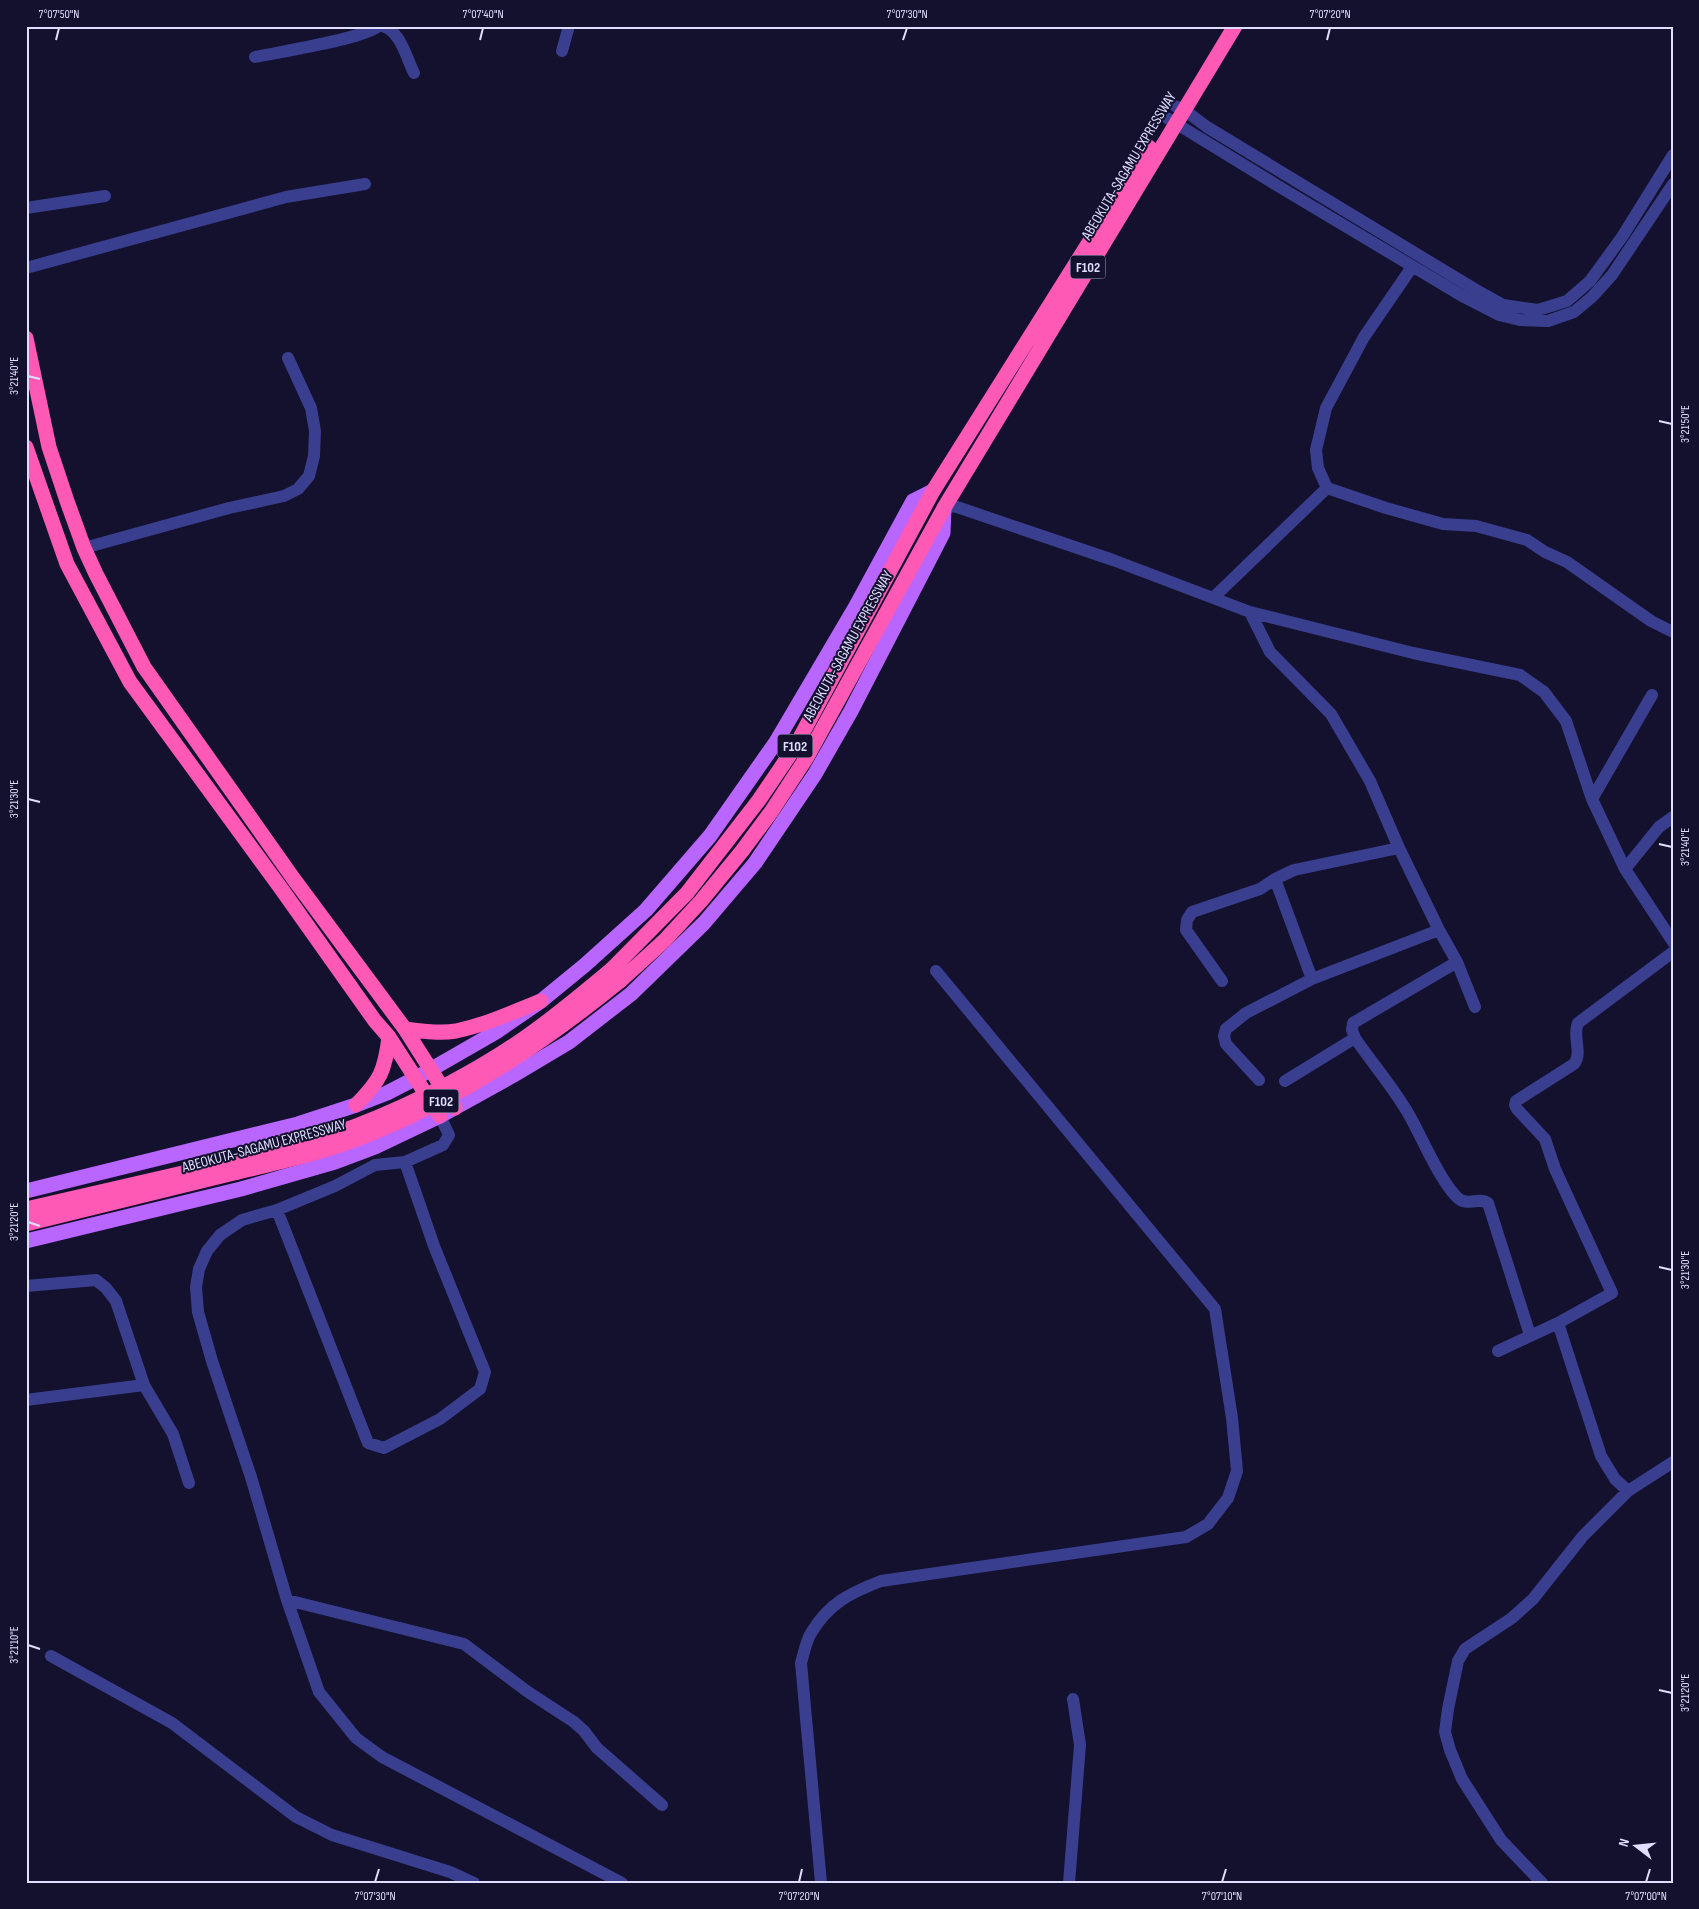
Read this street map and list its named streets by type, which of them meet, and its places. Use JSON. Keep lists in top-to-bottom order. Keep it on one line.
{"streets":{"highway":["ABEOKUTA-SAGAMU EXPRESSWAY","F102"]},"north":"left","coordinates":["7°07'50\"N","7°07'40\"N","7°07'30\"N","7°07'20\"N","3°21'40\"E","3°21'50\"E","3°21'30\"E","3°21'20\"E","3°21'10\"E","7°07'10\"N","7°07'00\"N"]}
